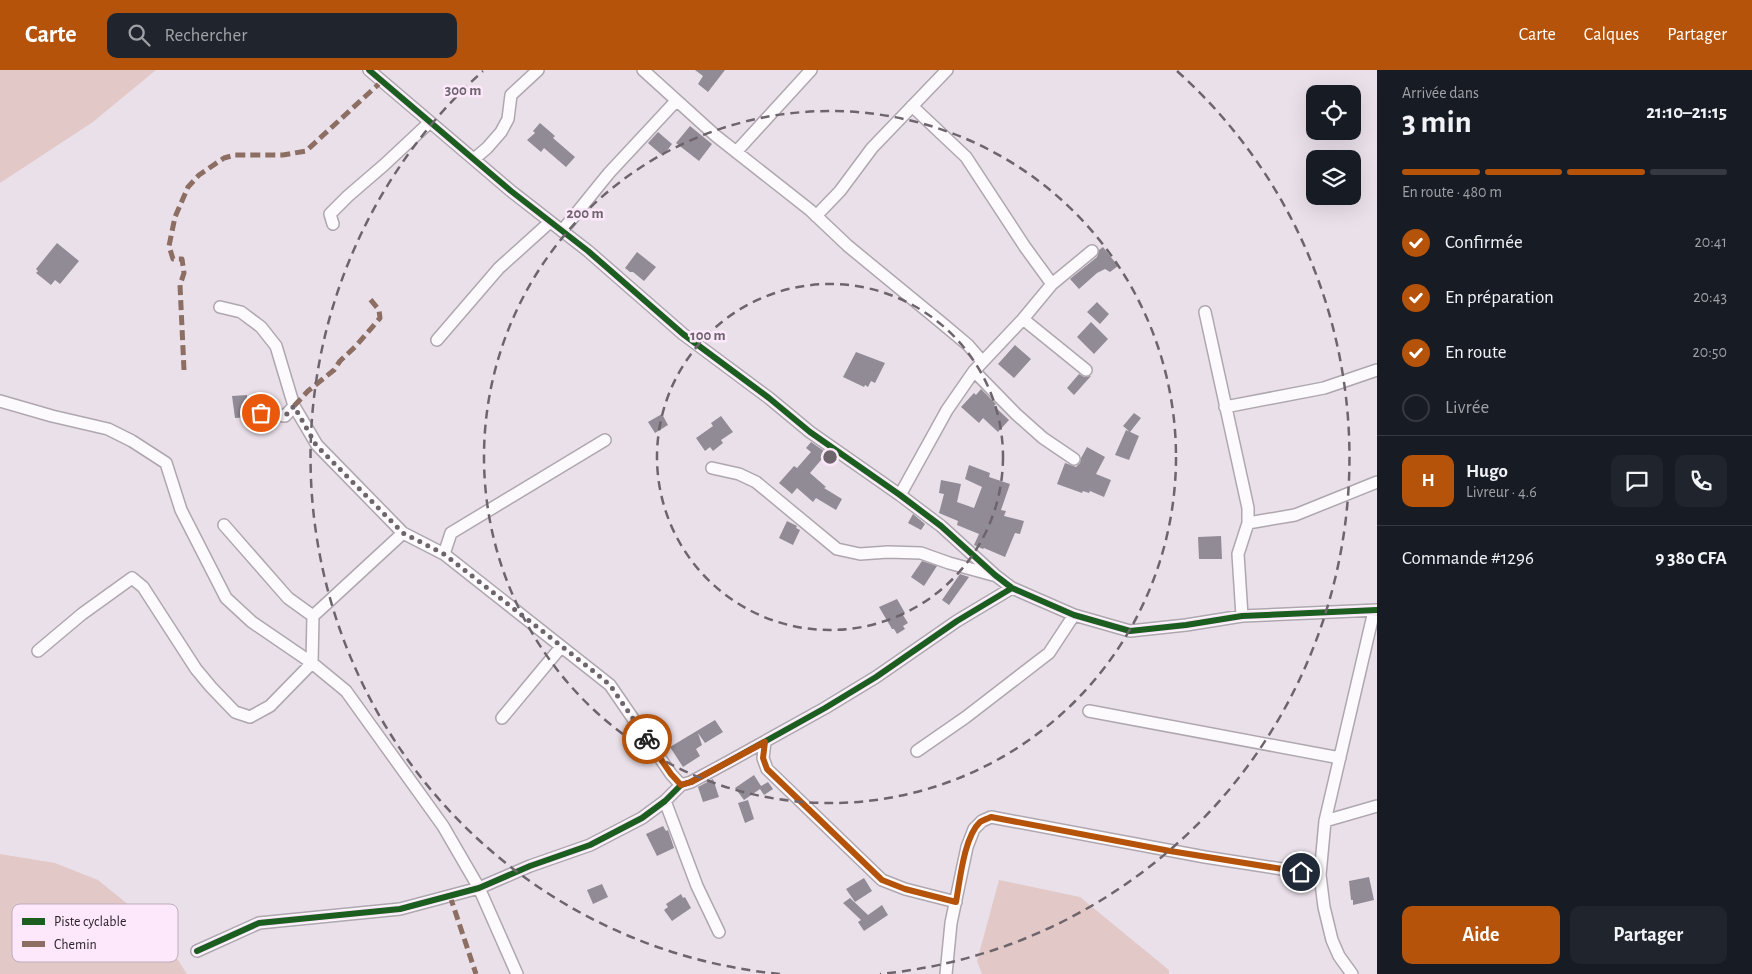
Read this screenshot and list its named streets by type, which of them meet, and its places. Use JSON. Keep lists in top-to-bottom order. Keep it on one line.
{"legend":["Piste cyclable","Chemin"],"page":{"header":"Carte","search":"Rechercher","nav":["Carte","Calques","Partager"],"heading":["3 min","Arrivée dans","21:10–21:15"],"panel":["Hugo","Livreur · 4.6","Commande #1296","9 380 CFA"],"bar":"En route · 480 m","list":[["Confirmée","20:41"],["En préparation","20:43"],["En route","20:50"],"Livrée"],"round":"H","buttons":["Aide","Partager"]},"rings":["300 m","200 m","100 m"]}
